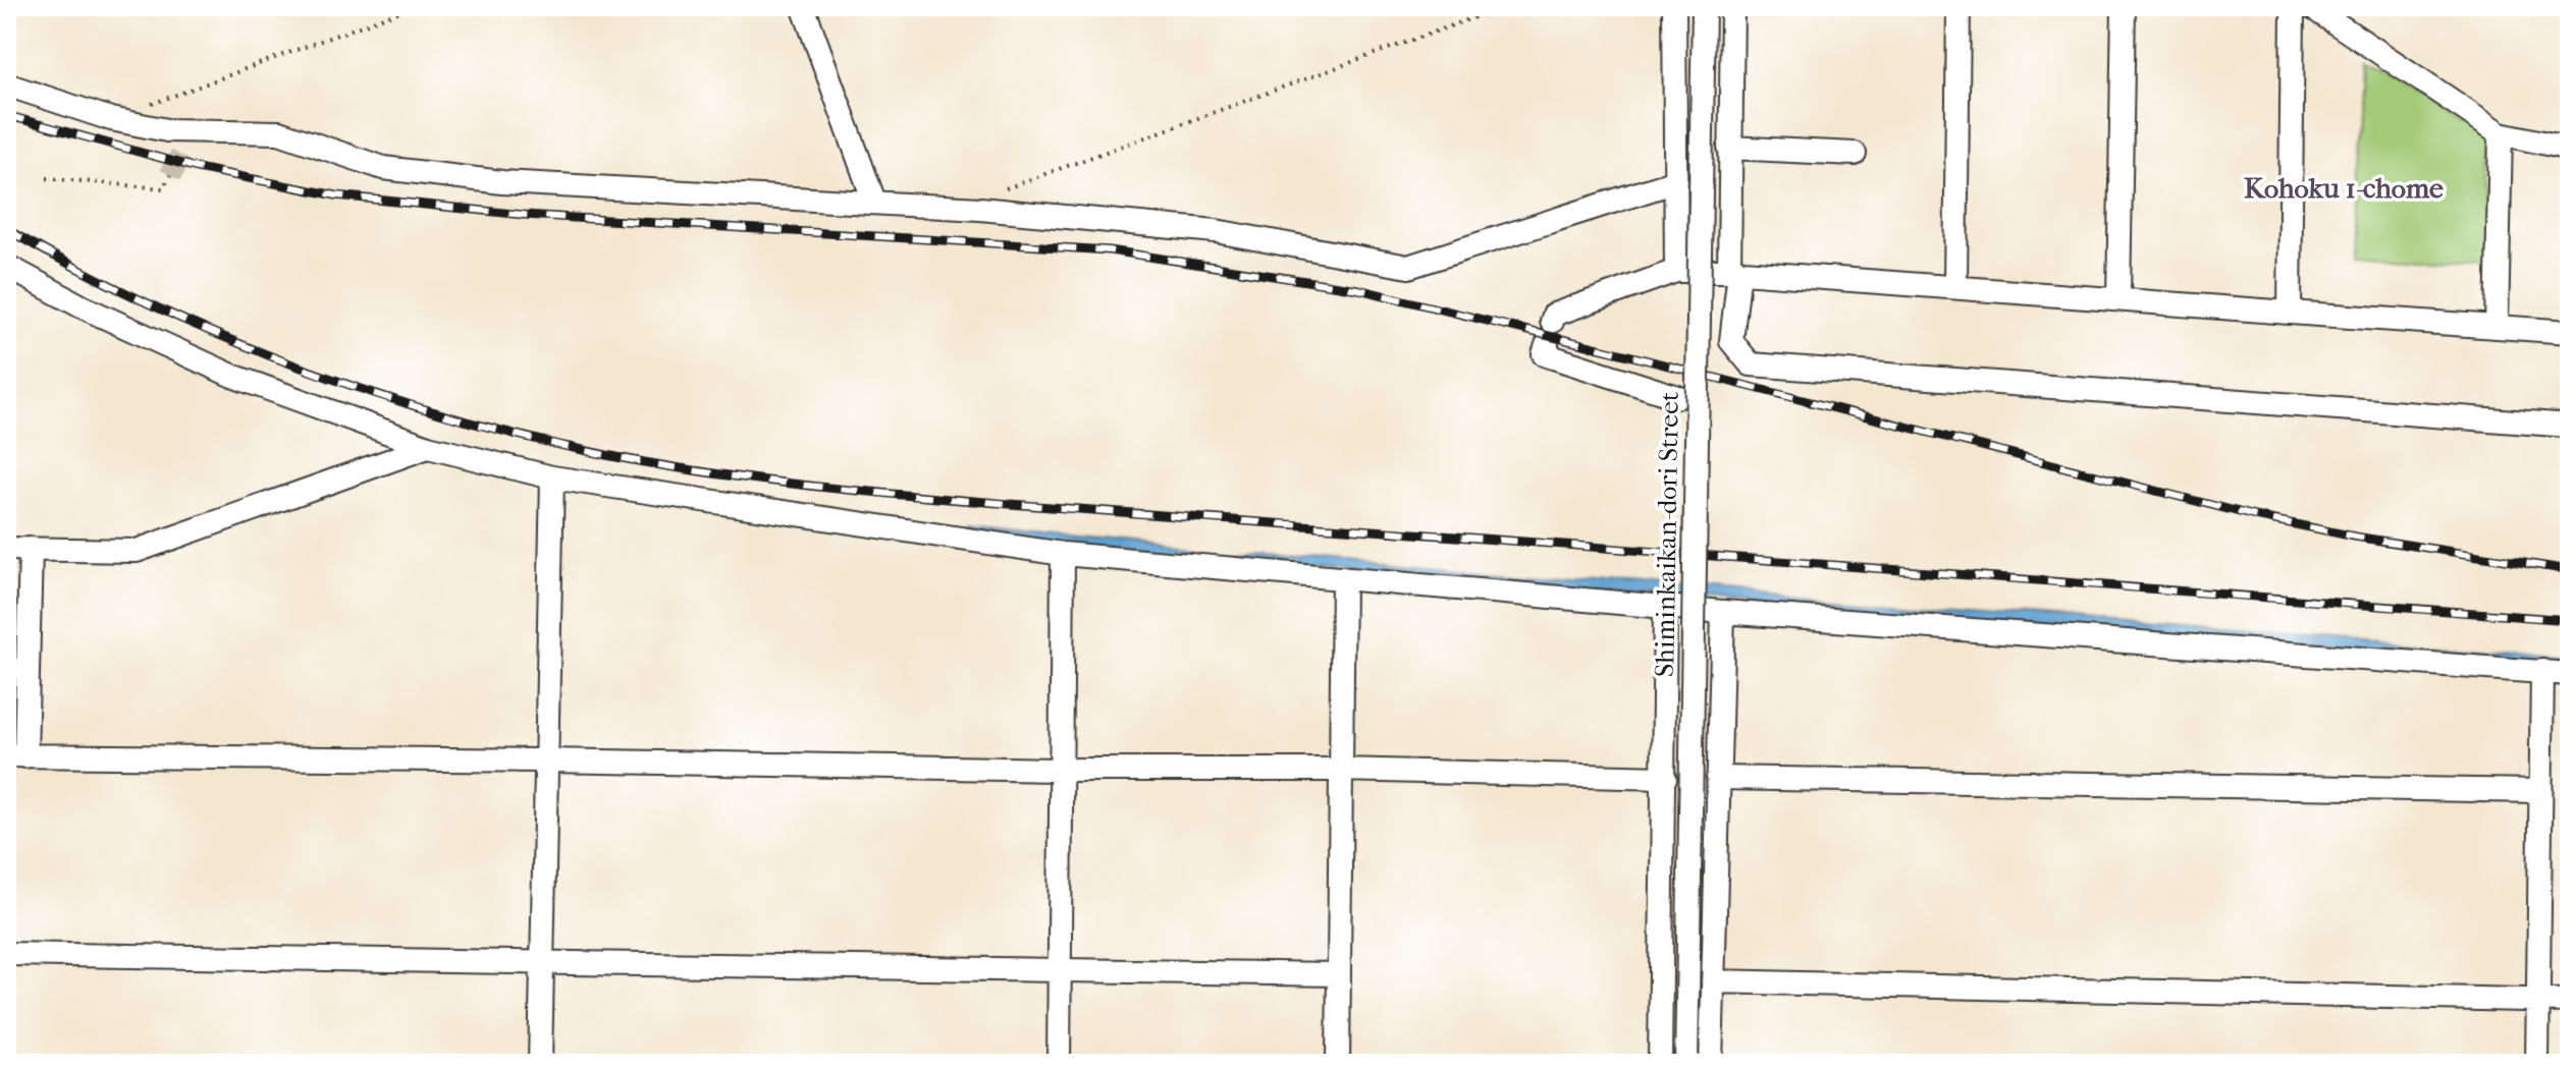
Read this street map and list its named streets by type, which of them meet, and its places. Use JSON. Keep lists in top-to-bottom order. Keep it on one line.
{"streets":{"street":["Shiminkaikan-dori Street"]},"districts":["Kohoku 1-chome"]}
